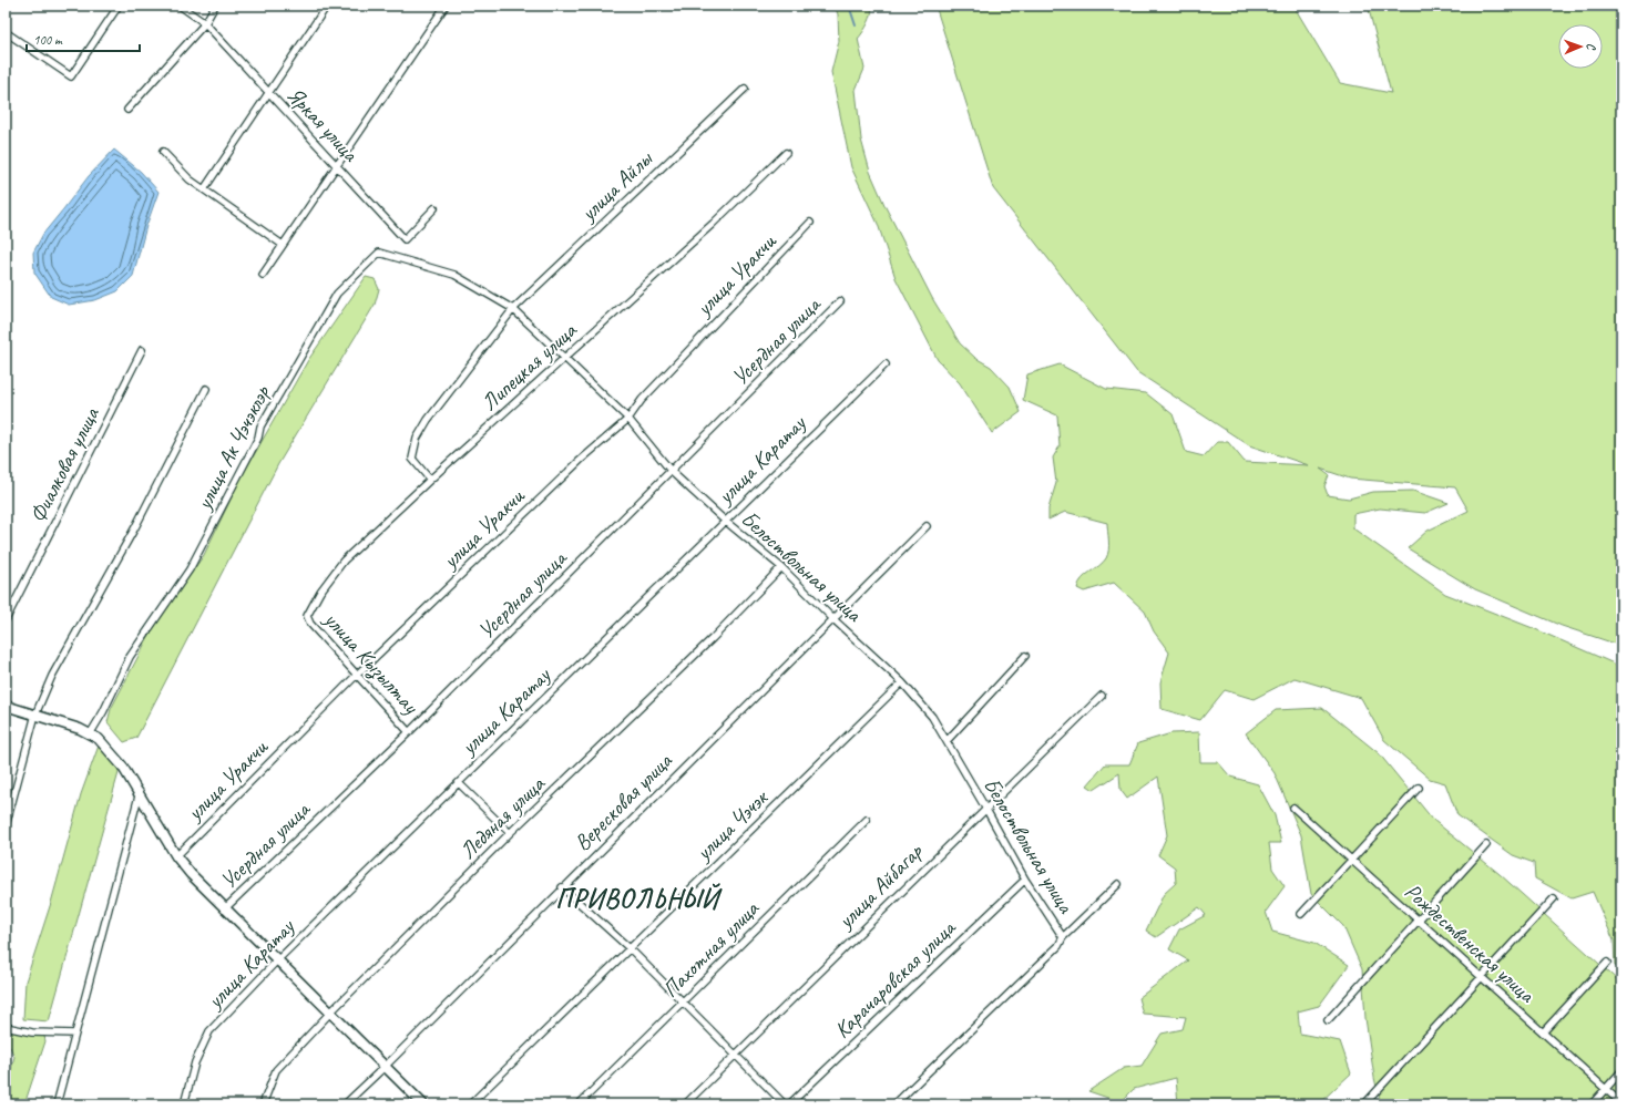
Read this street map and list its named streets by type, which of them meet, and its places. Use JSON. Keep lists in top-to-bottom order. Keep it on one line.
{"streets":{"street":["Яркая улица","улица Айлы","улица Уракчи","Усердная улица","Липецкая улица","улица Ак Чэчэклэр","улица Каратау","Фиалковая улица","Белоствольная улица","улица Кызылтау","Вересковая улица","Ледяная улица","улица Чэчэк","улица Айбагар","Рождественская улица","Пахотная улица","Карачаровская улица"]},"crossings":[["улица Айлы","Липецкая улица"],["улица Айлы","Белоствольная улица"],["улица Уракчи","Белоствольная улица"],["улица Уракчи","улица Кызылтау"],["Усердная улица","Белоствольная улица"],["Усердная улица","улица Кызылтау"],["Липецкая улица","Белоствольная улица"],["Липецкая улица","улица Кызылтау"],["улица Ак Чэчэклэр","Белоствольная улица"],["улица Каратау","Белоствольная улица"],["Белоствольная улица","Вересковая улица"],["Белоствольная улица","Ледяная улица"],["Белоствольная улица","улица Чэчэк"],["Белоствольная улица","улица Айбагар"],["Белоствольная улица","Карачаровская улица"]],"districts":["ПРИВОЛЬНЫЙ"],"scale_bar":"100 m","north":"right"}
